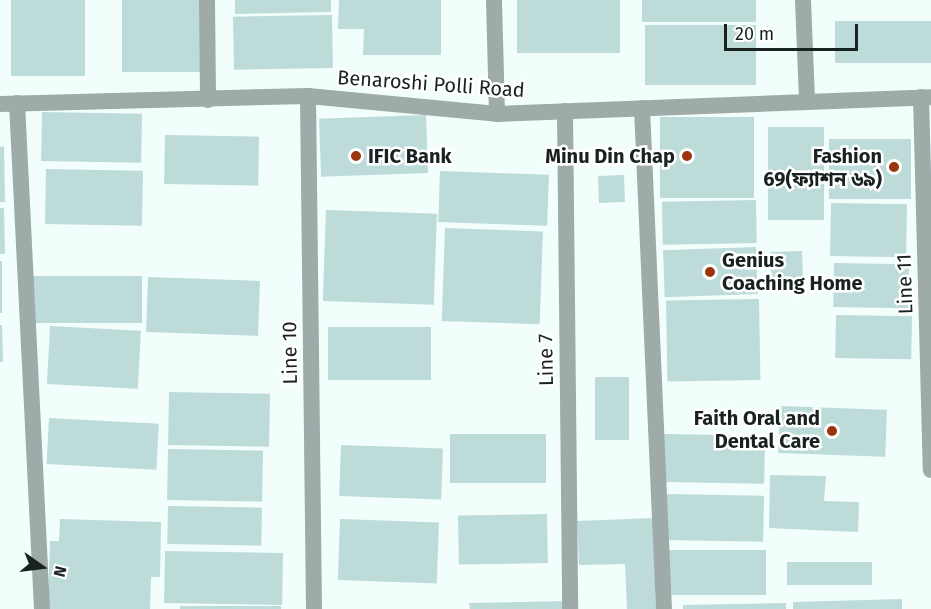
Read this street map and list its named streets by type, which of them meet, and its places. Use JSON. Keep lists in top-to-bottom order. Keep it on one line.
{"streets":{"street":["Benaroshi Polli Road","Line 11","Line 10","Line 7"]},"crossings":[["Benaroshi Polli Road","Line 11"],["Benaroshi Polli Road","Line 10"],["Benaroshi Polli Road","Line 7"]],"places":["IFIC Bank","Minu Din Chap","Fashion 69(ফ্যাশন ৬৯)","Genius Coaching Home","Faith Oral and Dental Care"],"scale_bar":"20 m","north":"right"}
